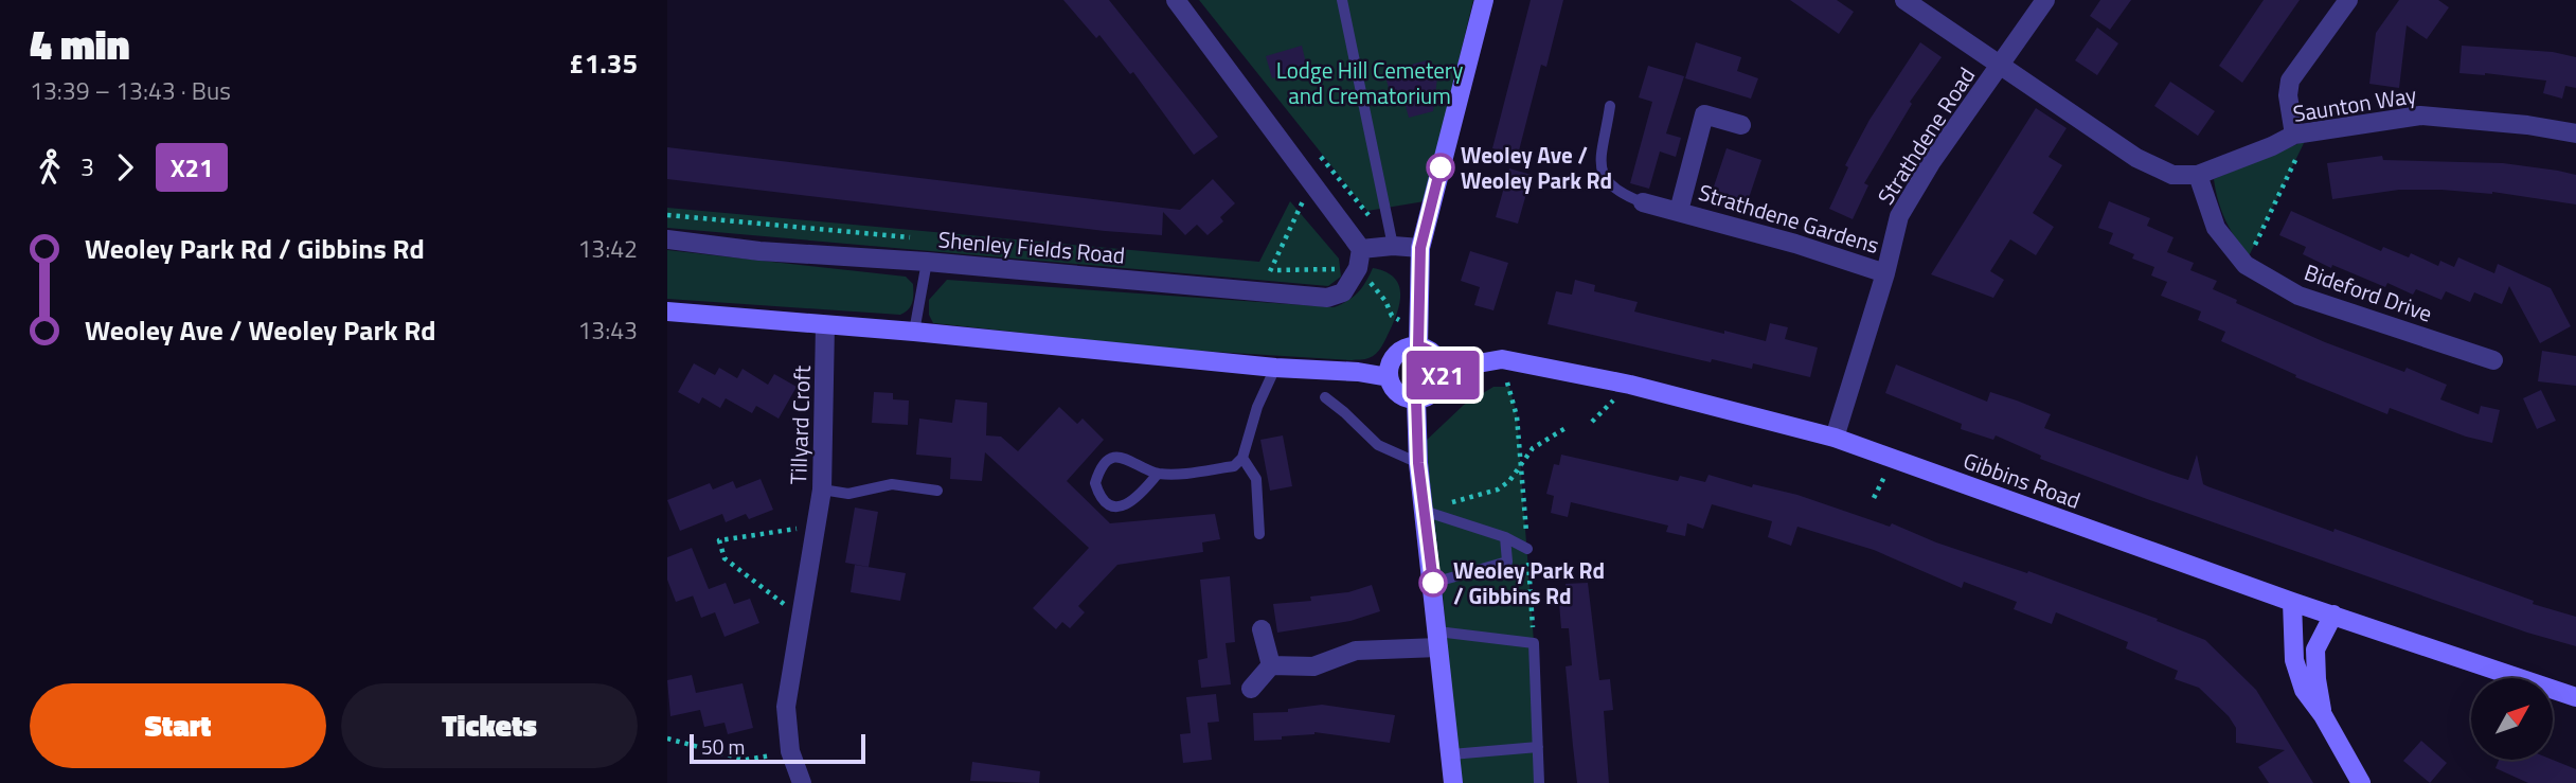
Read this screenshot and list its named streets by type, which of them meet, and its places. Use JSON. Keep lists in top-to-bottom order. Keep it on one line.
{"streets":{"street":["Saunton Way","Strathdene Road","Strathdene Gardens","Shenley Fields Road","Bideford Drive","Tillyard Croft","Gibbins Road"]},"crossings":[["Saunton Way","Strathdene Road"],["Saunton Way","Bideford Drive"],["Strathdene Road","Strathdene Gardens"],["Strathdene Road","Gibbins Road"]],"parks":["Lodge Hill Cemetery and Crematorium"],"places":["Weoley Ave / Weoley Park Rd","Weoley Park Rd / Gibbins Rd"],"lines":["bus line X21"],"scale_bar":"50 m","north":"top right","page":{"heading":["4 min","13:39 – 13:43 · Bus","£1.35"],"on_map":"X21","legs":["3","X21"],"list":[{"name":"Weoley Park Rd / Gibbins Rd","value":"13:42"},{"name":"Weoley Ave / Weoley Park Rd","value":"13:43"}],"buttons":["Start","Tickets"],"scale":"50 m"}}
